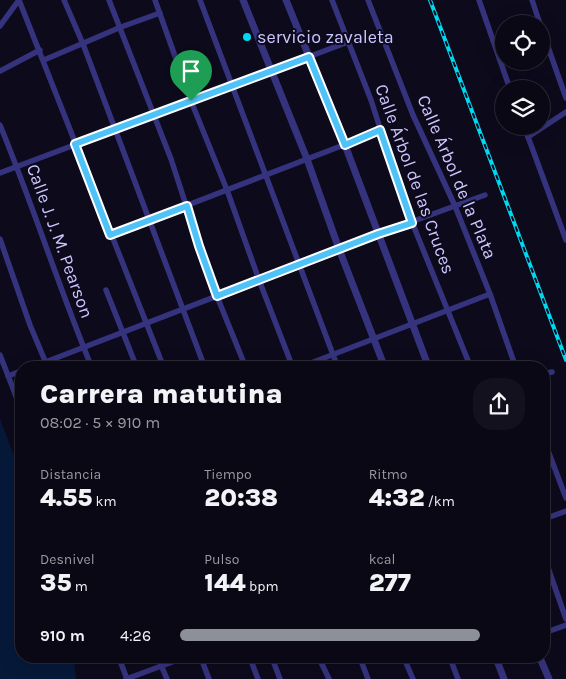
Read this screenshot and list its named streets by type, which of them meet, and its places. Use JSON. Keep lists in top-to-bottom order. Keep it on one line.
{"streets":{"street":["Calle Árbol de la Plata","Calle Árbol de las Cruces","Calle J. J. M. Pearson"]},"places":["servicio zavaleta"],"page":{"heading":["Carrera matutina","08:02 · 5 × 910 m"],"stats":[["Distancia","4.55 km"],["Tiempo","20:38"],["Ritmo","4:32 /km"],["Desnivel","35 m"],["Pulso","144 bpm"],["kcal","277"]],"list":[{"name":"910 m","note":"4:26"}]}}
